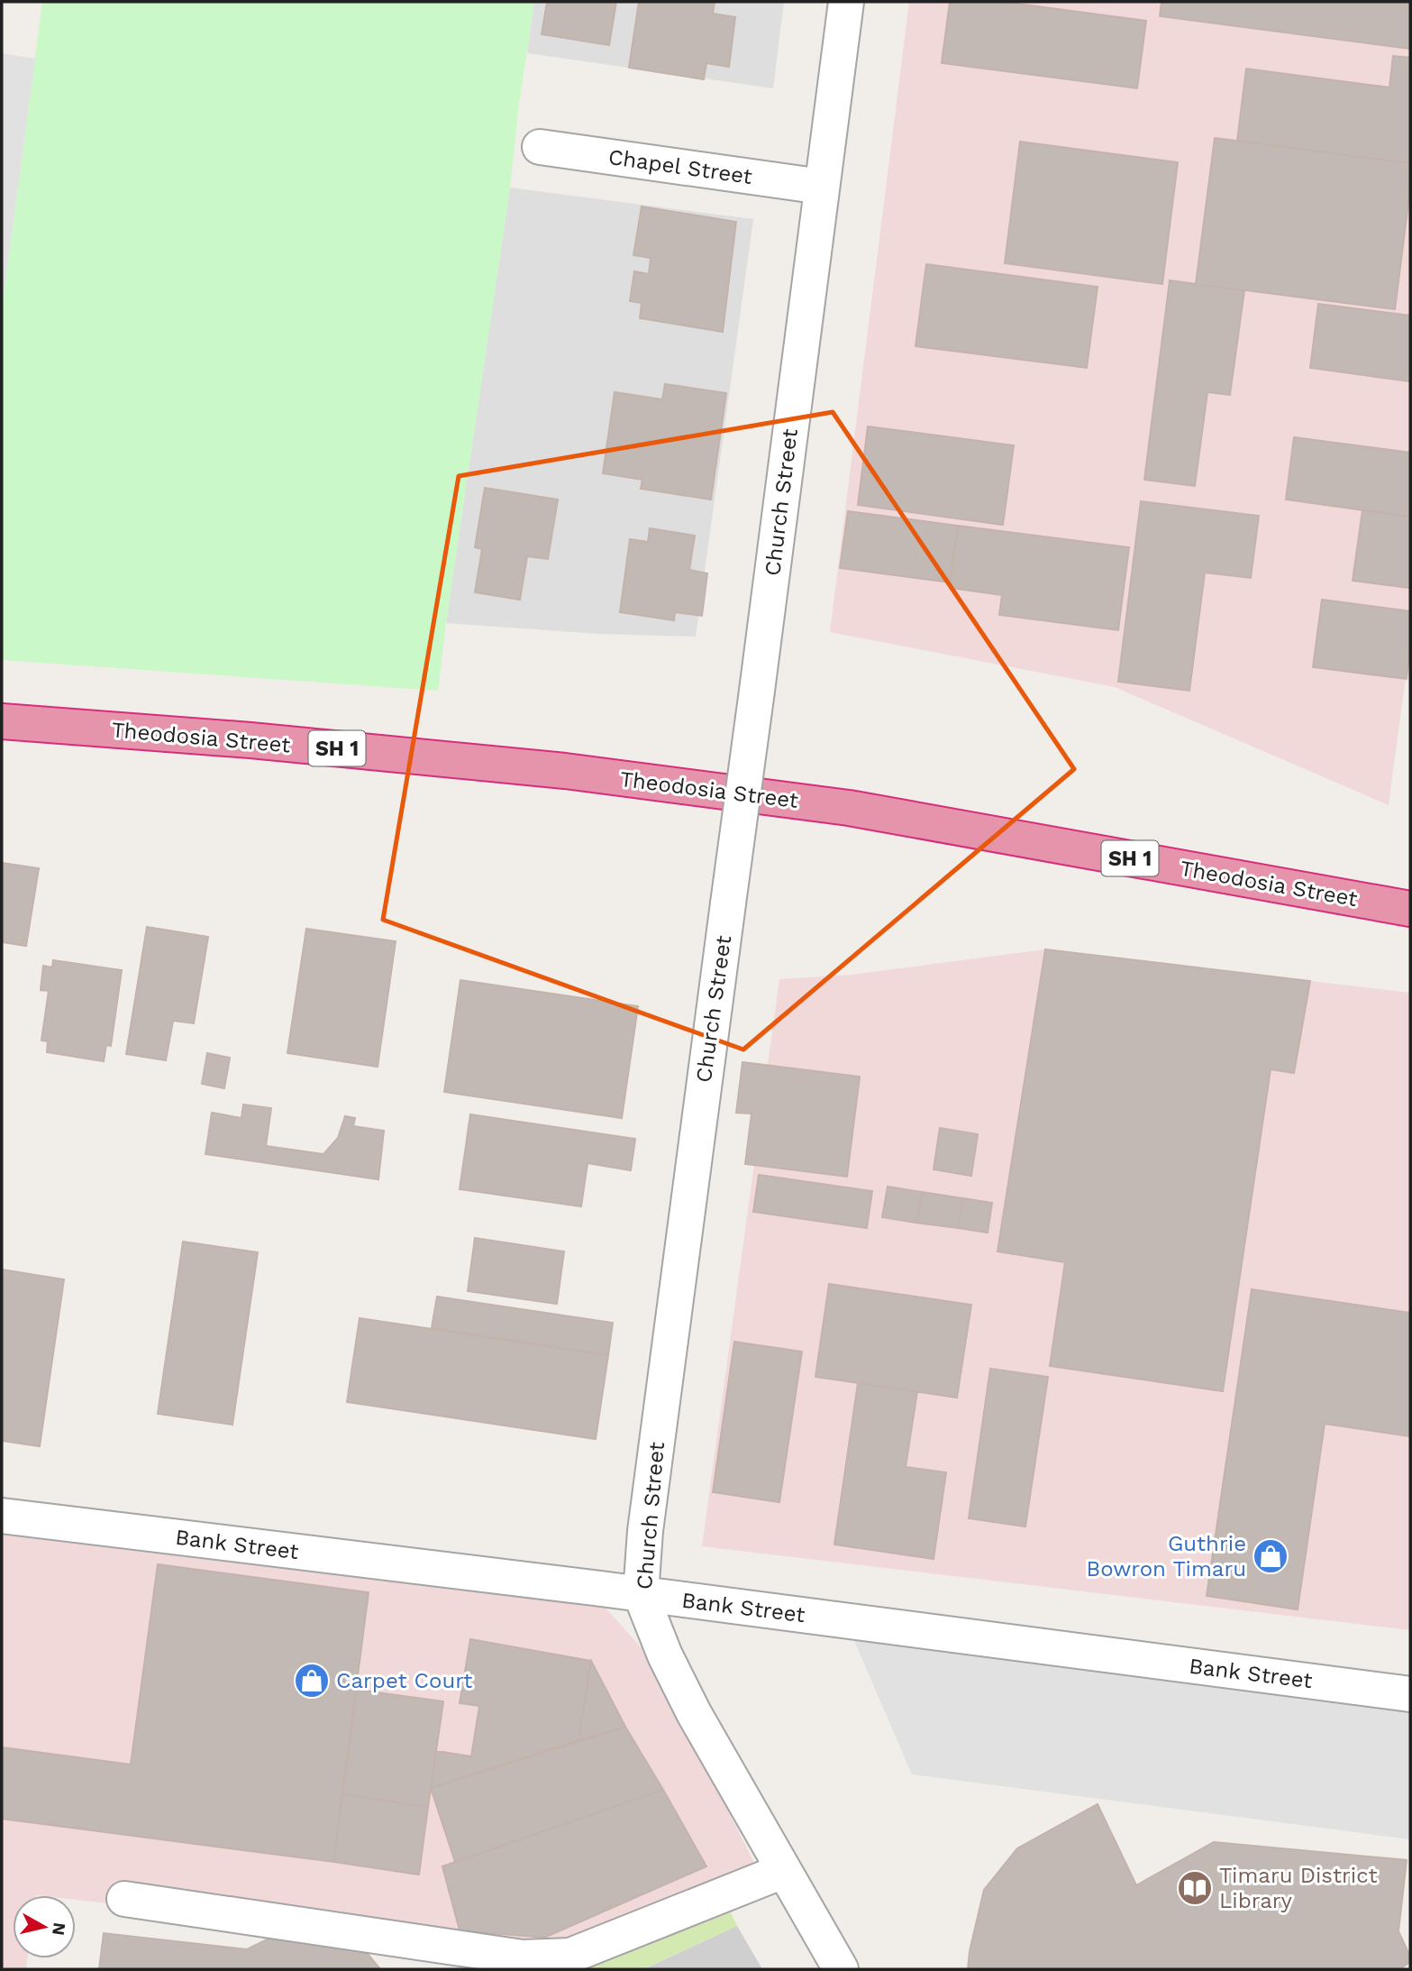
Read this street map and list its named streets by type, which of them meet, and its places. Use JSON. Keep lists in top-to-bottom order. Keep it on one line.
{"streets":{"highway":["Theodosia Street","SH 1"],"street":["Chapel Street","Church Street","Bank Street"]},"crossings":[["Chapel Street","Church Street"],["Church Street","Bank Street"]],"places":{"shop":["Guthrie Bowron Timaru","Carpet Court"],"library":["Timaru District Library"]},"north":"right"}
